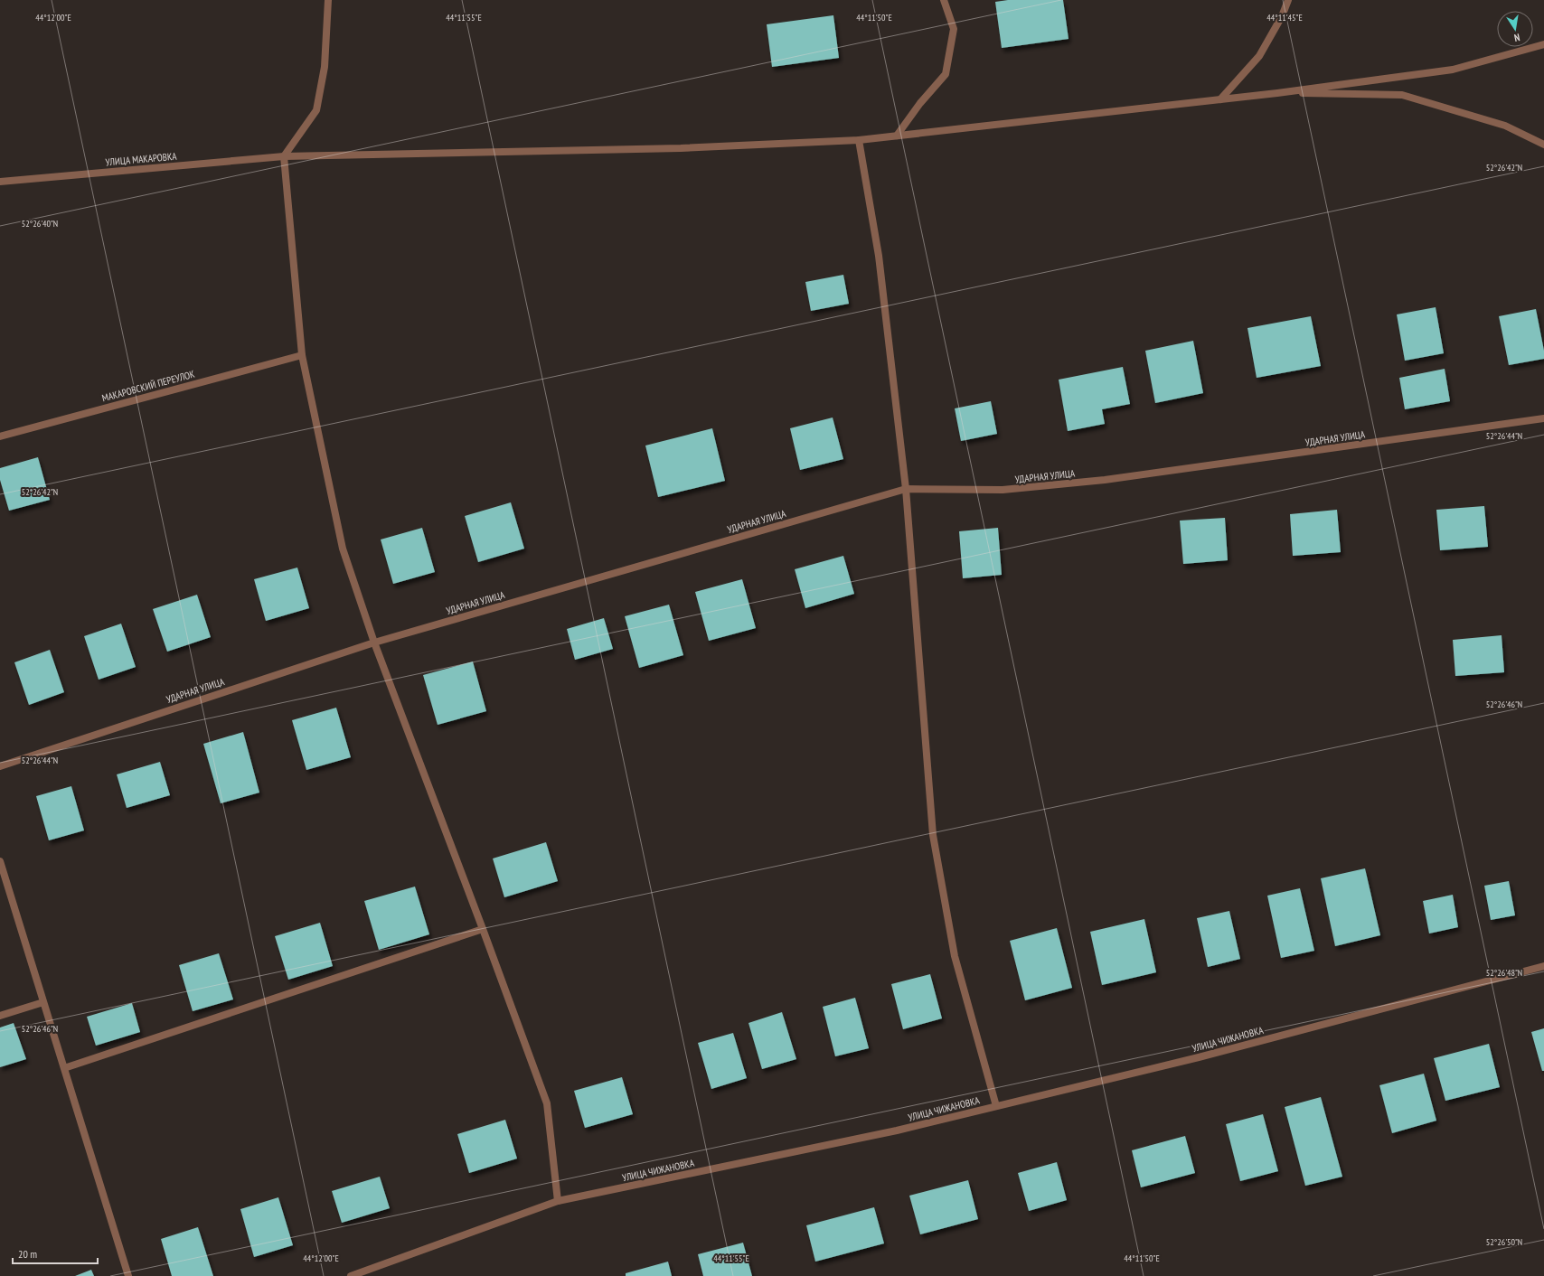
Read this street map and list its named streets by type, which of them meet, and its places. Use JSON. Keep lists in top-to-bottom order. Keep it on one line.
{"streets":{"street":["УЛИЦА МАКАРОВКА","МАКАРОВСКИЙ ПЕРЕУЛОК","УДАРНАЯ УЛИЦА","УЛИЦА ЧИЖАНОВКА"]},"scale_bar":"20 m","north":"bottom","coordinates":["44°12'00\"E","44°11'55\"E","44°11'50\"E","44°11'45\"E","52°26'42\"N","52°26'40\"N","52°26'44\"N","52°26'46\"N","52°26'48\"N","52°26'50\"N"]}
